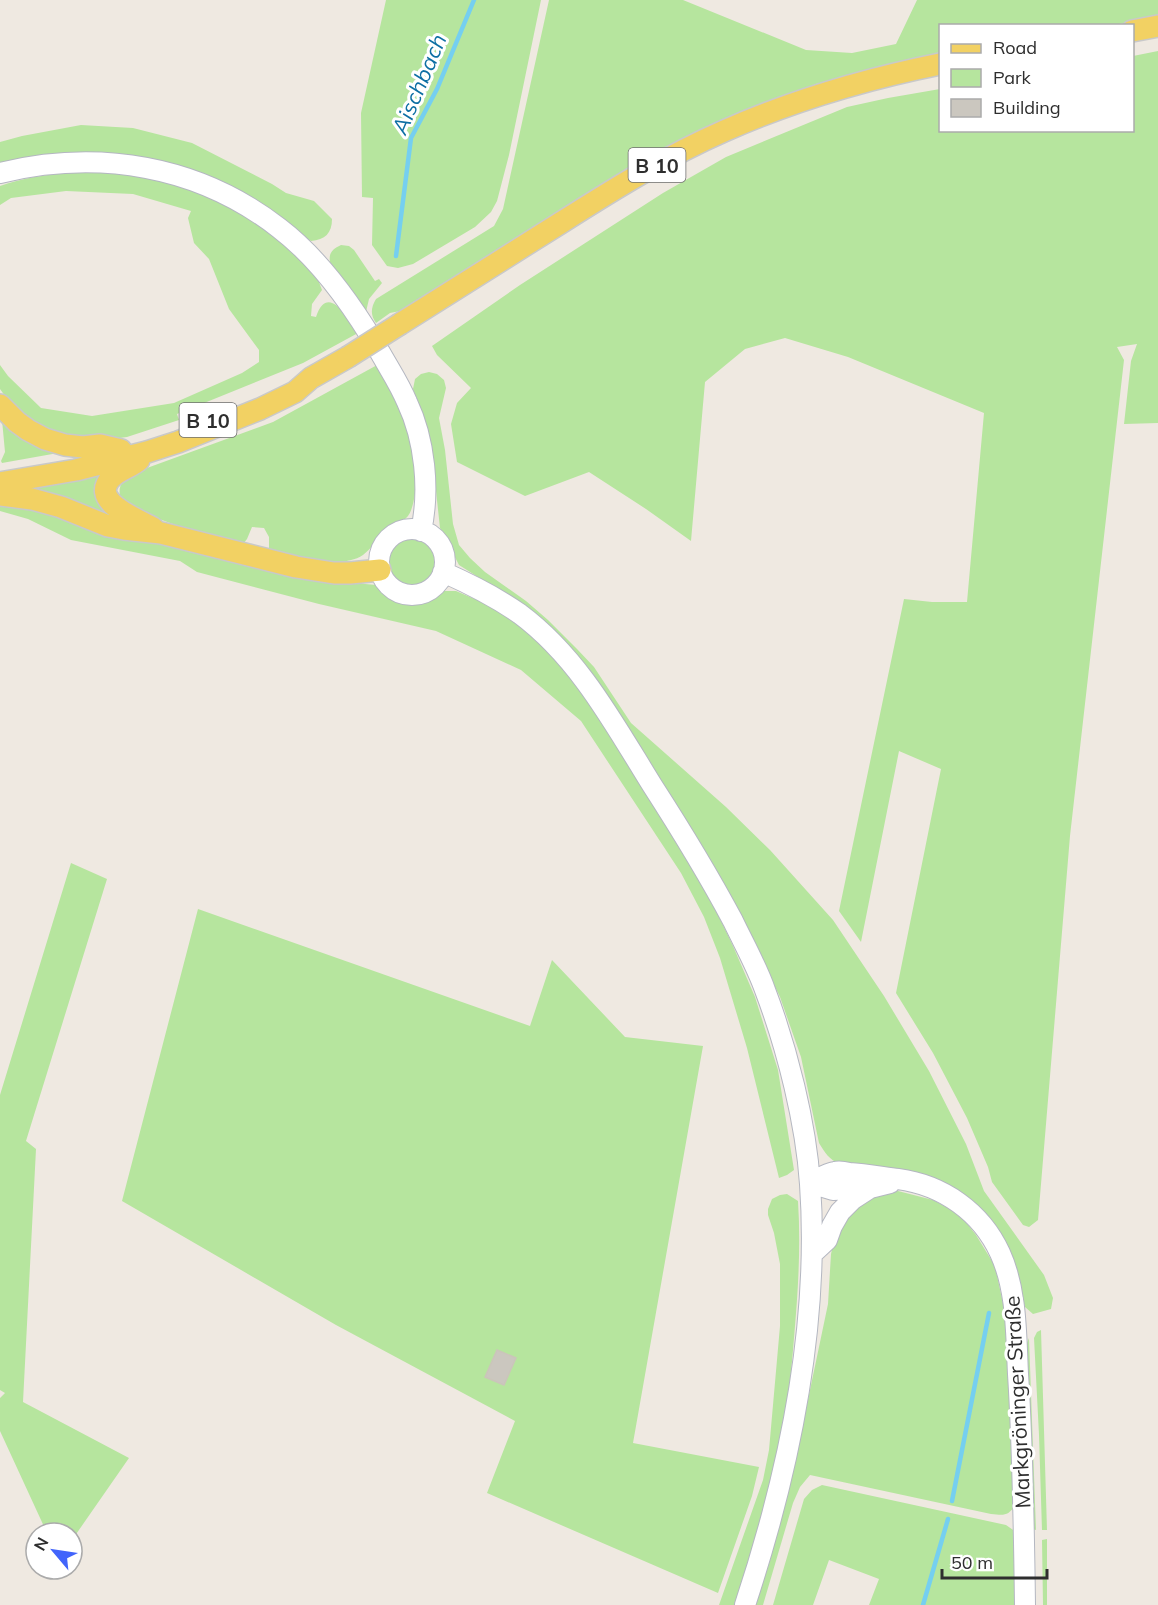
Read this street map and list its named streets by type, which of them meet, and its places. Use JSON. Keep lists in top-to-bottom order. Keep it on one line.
{"streets":{"main road":["B 10","Markgröninger Straße"]},"water":["Aischbach"],"legend":["Road","Park","Building"],"scale_bar":"50 m","north":"top left"}
